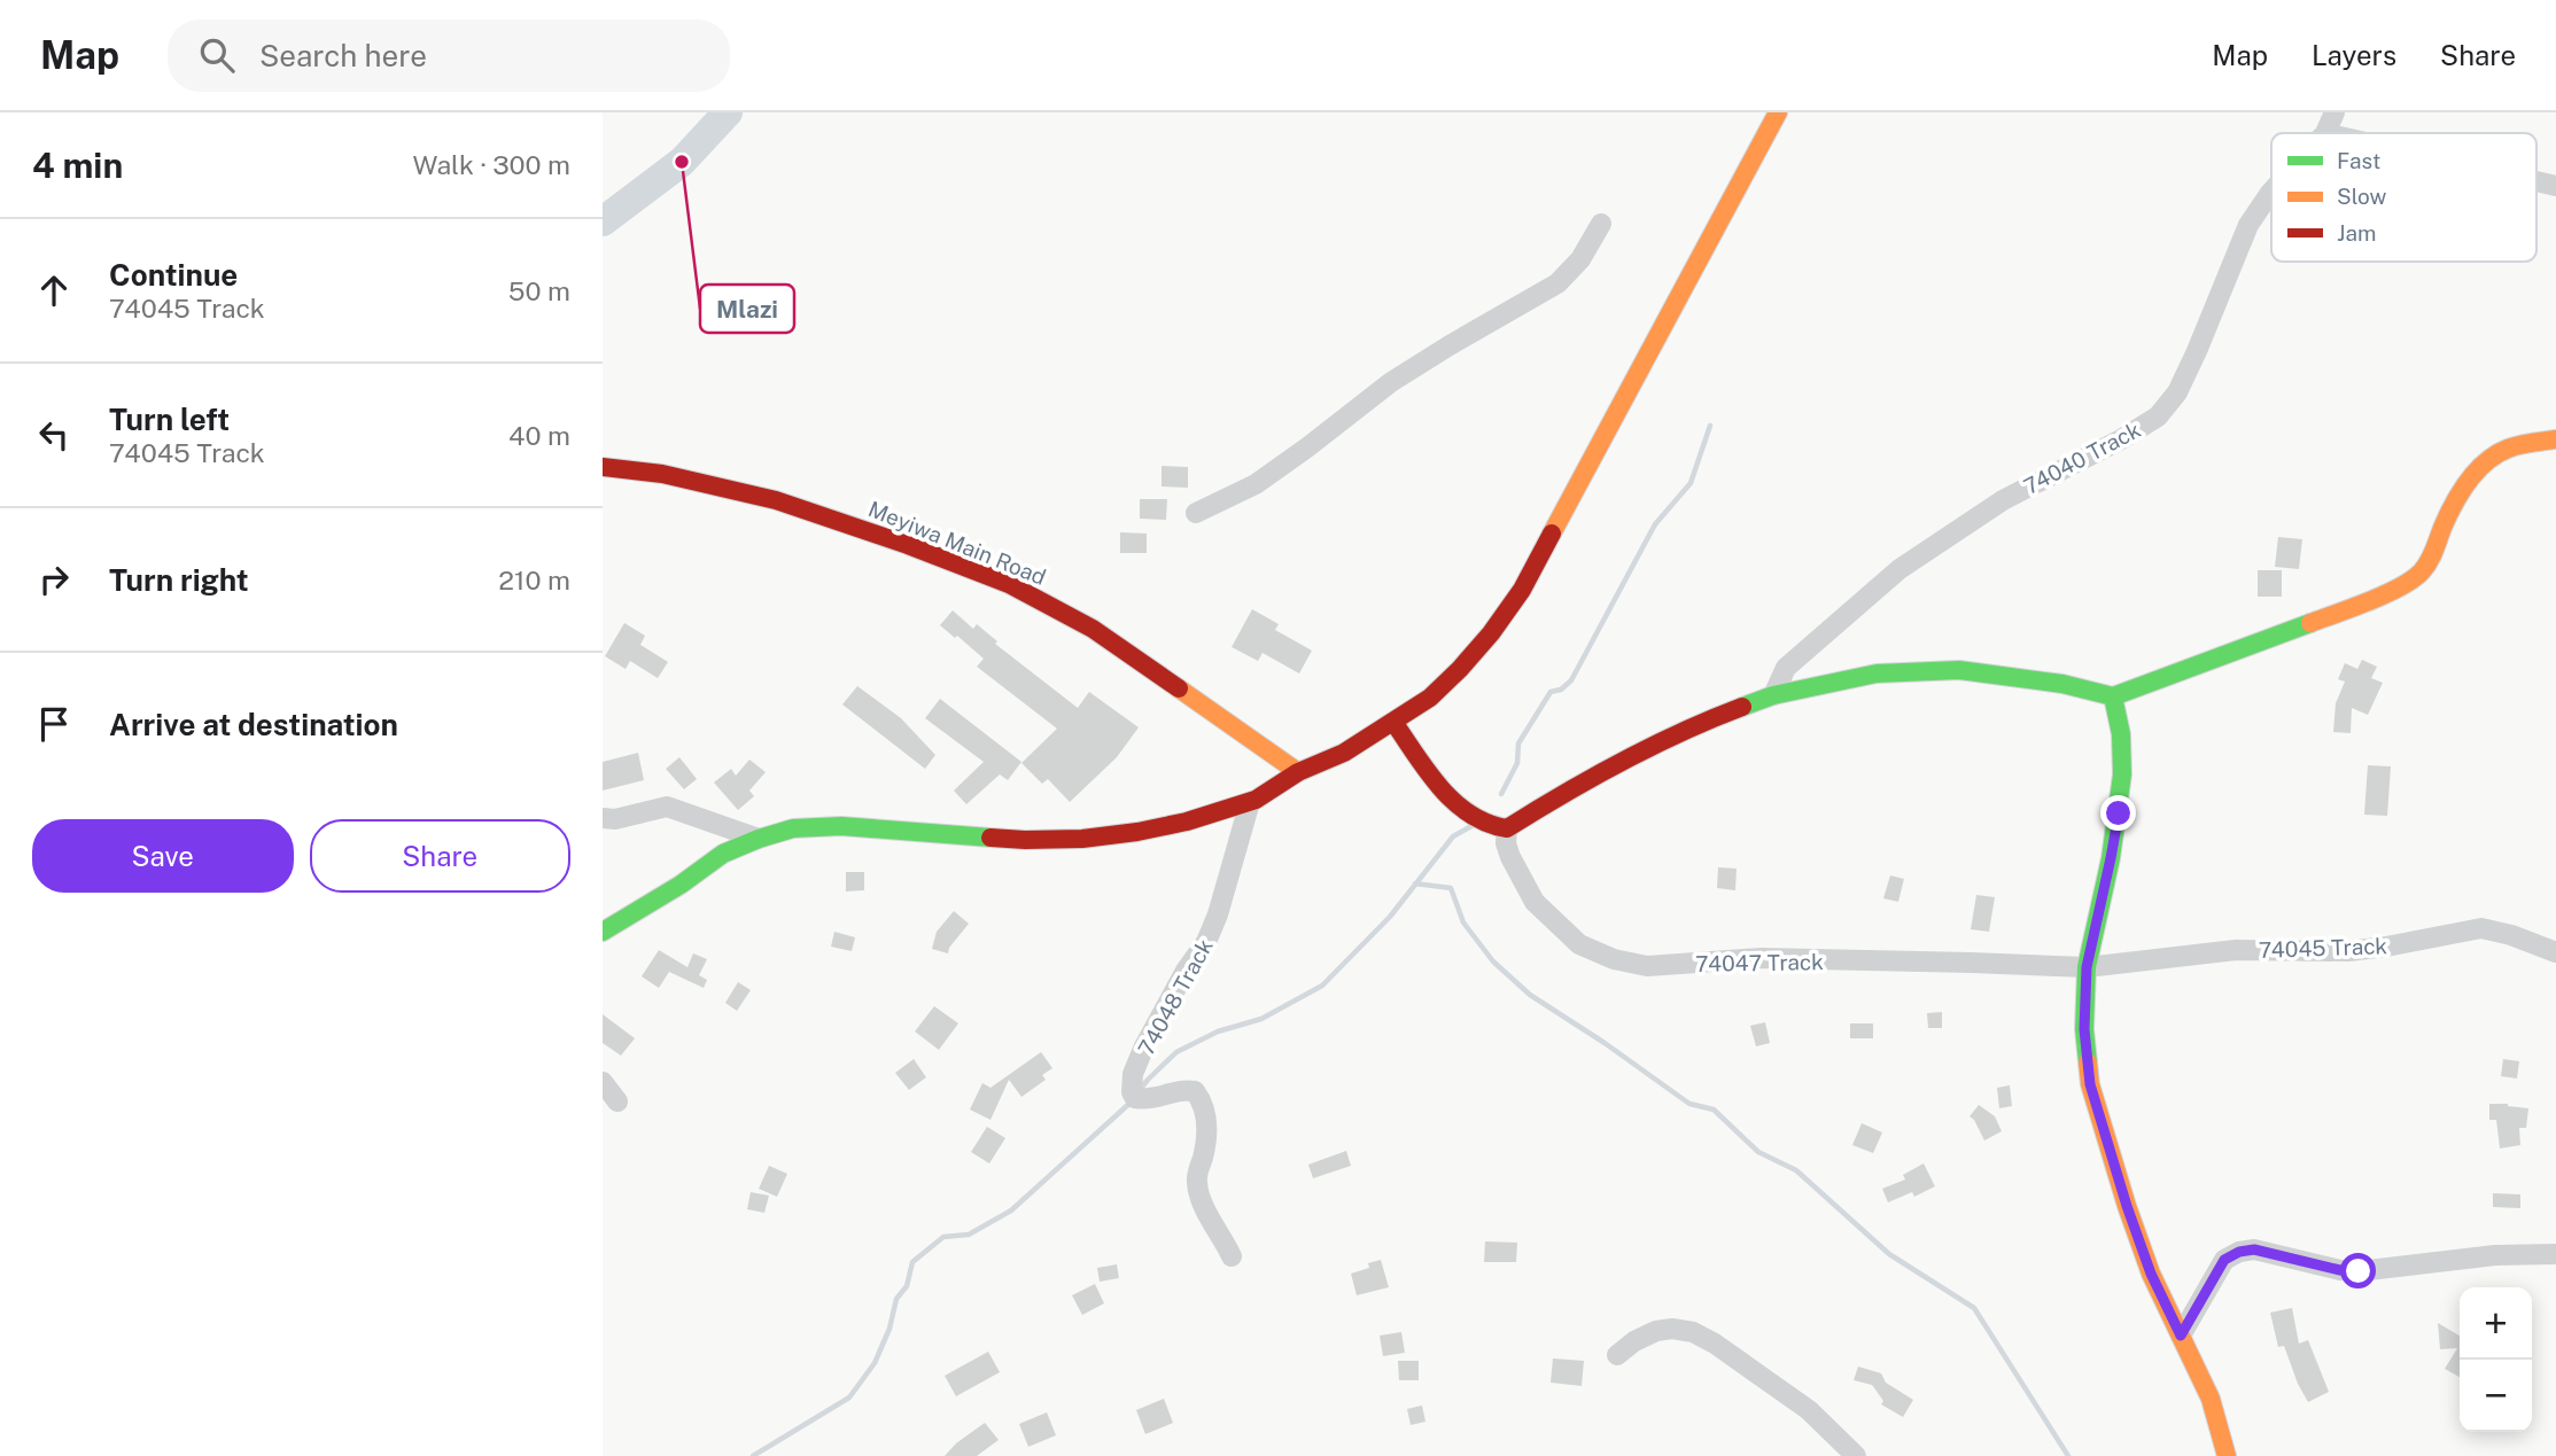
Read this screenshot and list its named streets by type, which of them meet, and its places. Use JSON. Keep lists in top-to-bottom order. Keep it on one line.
{"streets":{"street":["74040 Track","Meyiwa Main Road","74045 Track","74047 Track","74048 Track"]},"crossings":[["74045 Track","74047 Track"]],"places":["Mlazi"],"legend":["Fast","Slow","Jam"],"page":{"header":"Map","search":"Search here","nav":["Map","Layers","Share"],"heading":["4 min","Walk · 300 m"],"list":[["Continue","74045 Track","50 m"],["Turn left","74045 Track","40 m"],["Turn right","210 m"],"Arrive at destination"],"buttons":["Save","Share"],"map_buttons":["+","−"]}}
